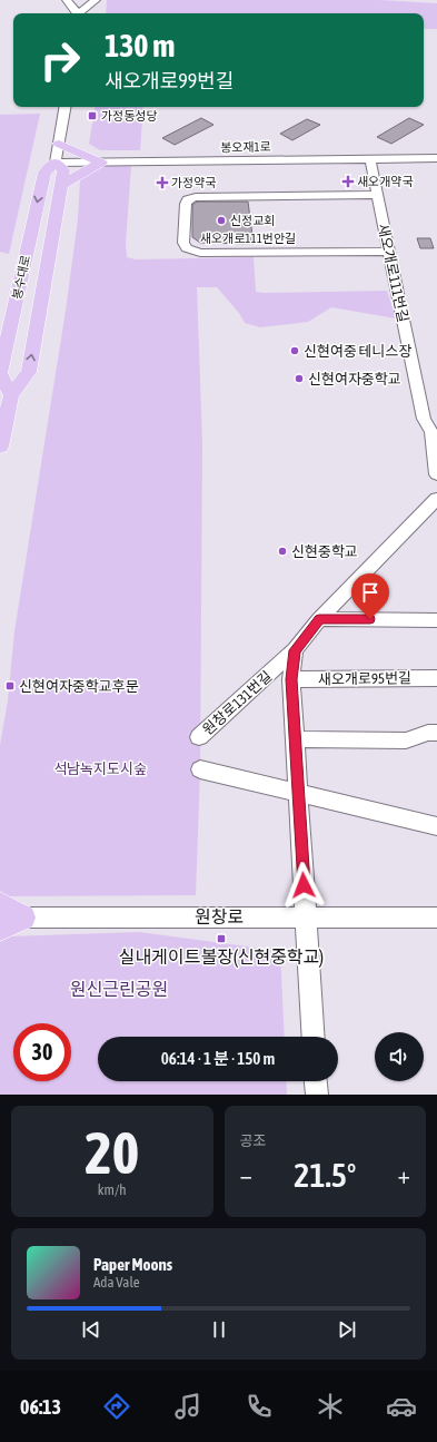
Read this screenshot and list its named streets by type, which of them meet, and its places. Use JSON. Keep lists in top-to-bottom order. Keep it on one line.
{"streets":{"main road":["봉수대로"],"street":["봉오재1로","새오개로111번안길","새오개로111번길","새오개로95번길","원창로131번길","원창로"]},"crossings":[["봉오재1로","새오개로111번길"],["봉오재1로","봉수대로"],["새오개로111번안길","새오개로111번길"],["새오개로95번길","원창로131번길"],["원창로131번길","원창로"]],"parks":["석남녹지도시숲","원신근린공원"],"places":{"transit":["가정동성당","신현여자중학교후문","실내게이트볼장(신현중학교)"],"health":["새오개약국","가정약국"],"other":["신정교회","신현여중 테니스장","신현여자중학교","신현중학교"]},"page":{"turn":["130 m","새오개로99번길"],"limit":"30","trip":"06:14 · 1 분 · 150 m","tile":[["20","km/h"],"공조"],"heat":["−","21.5°","+"],"song":["Paper Moons","Ada Vale"],"tabs":"06:13"}}
